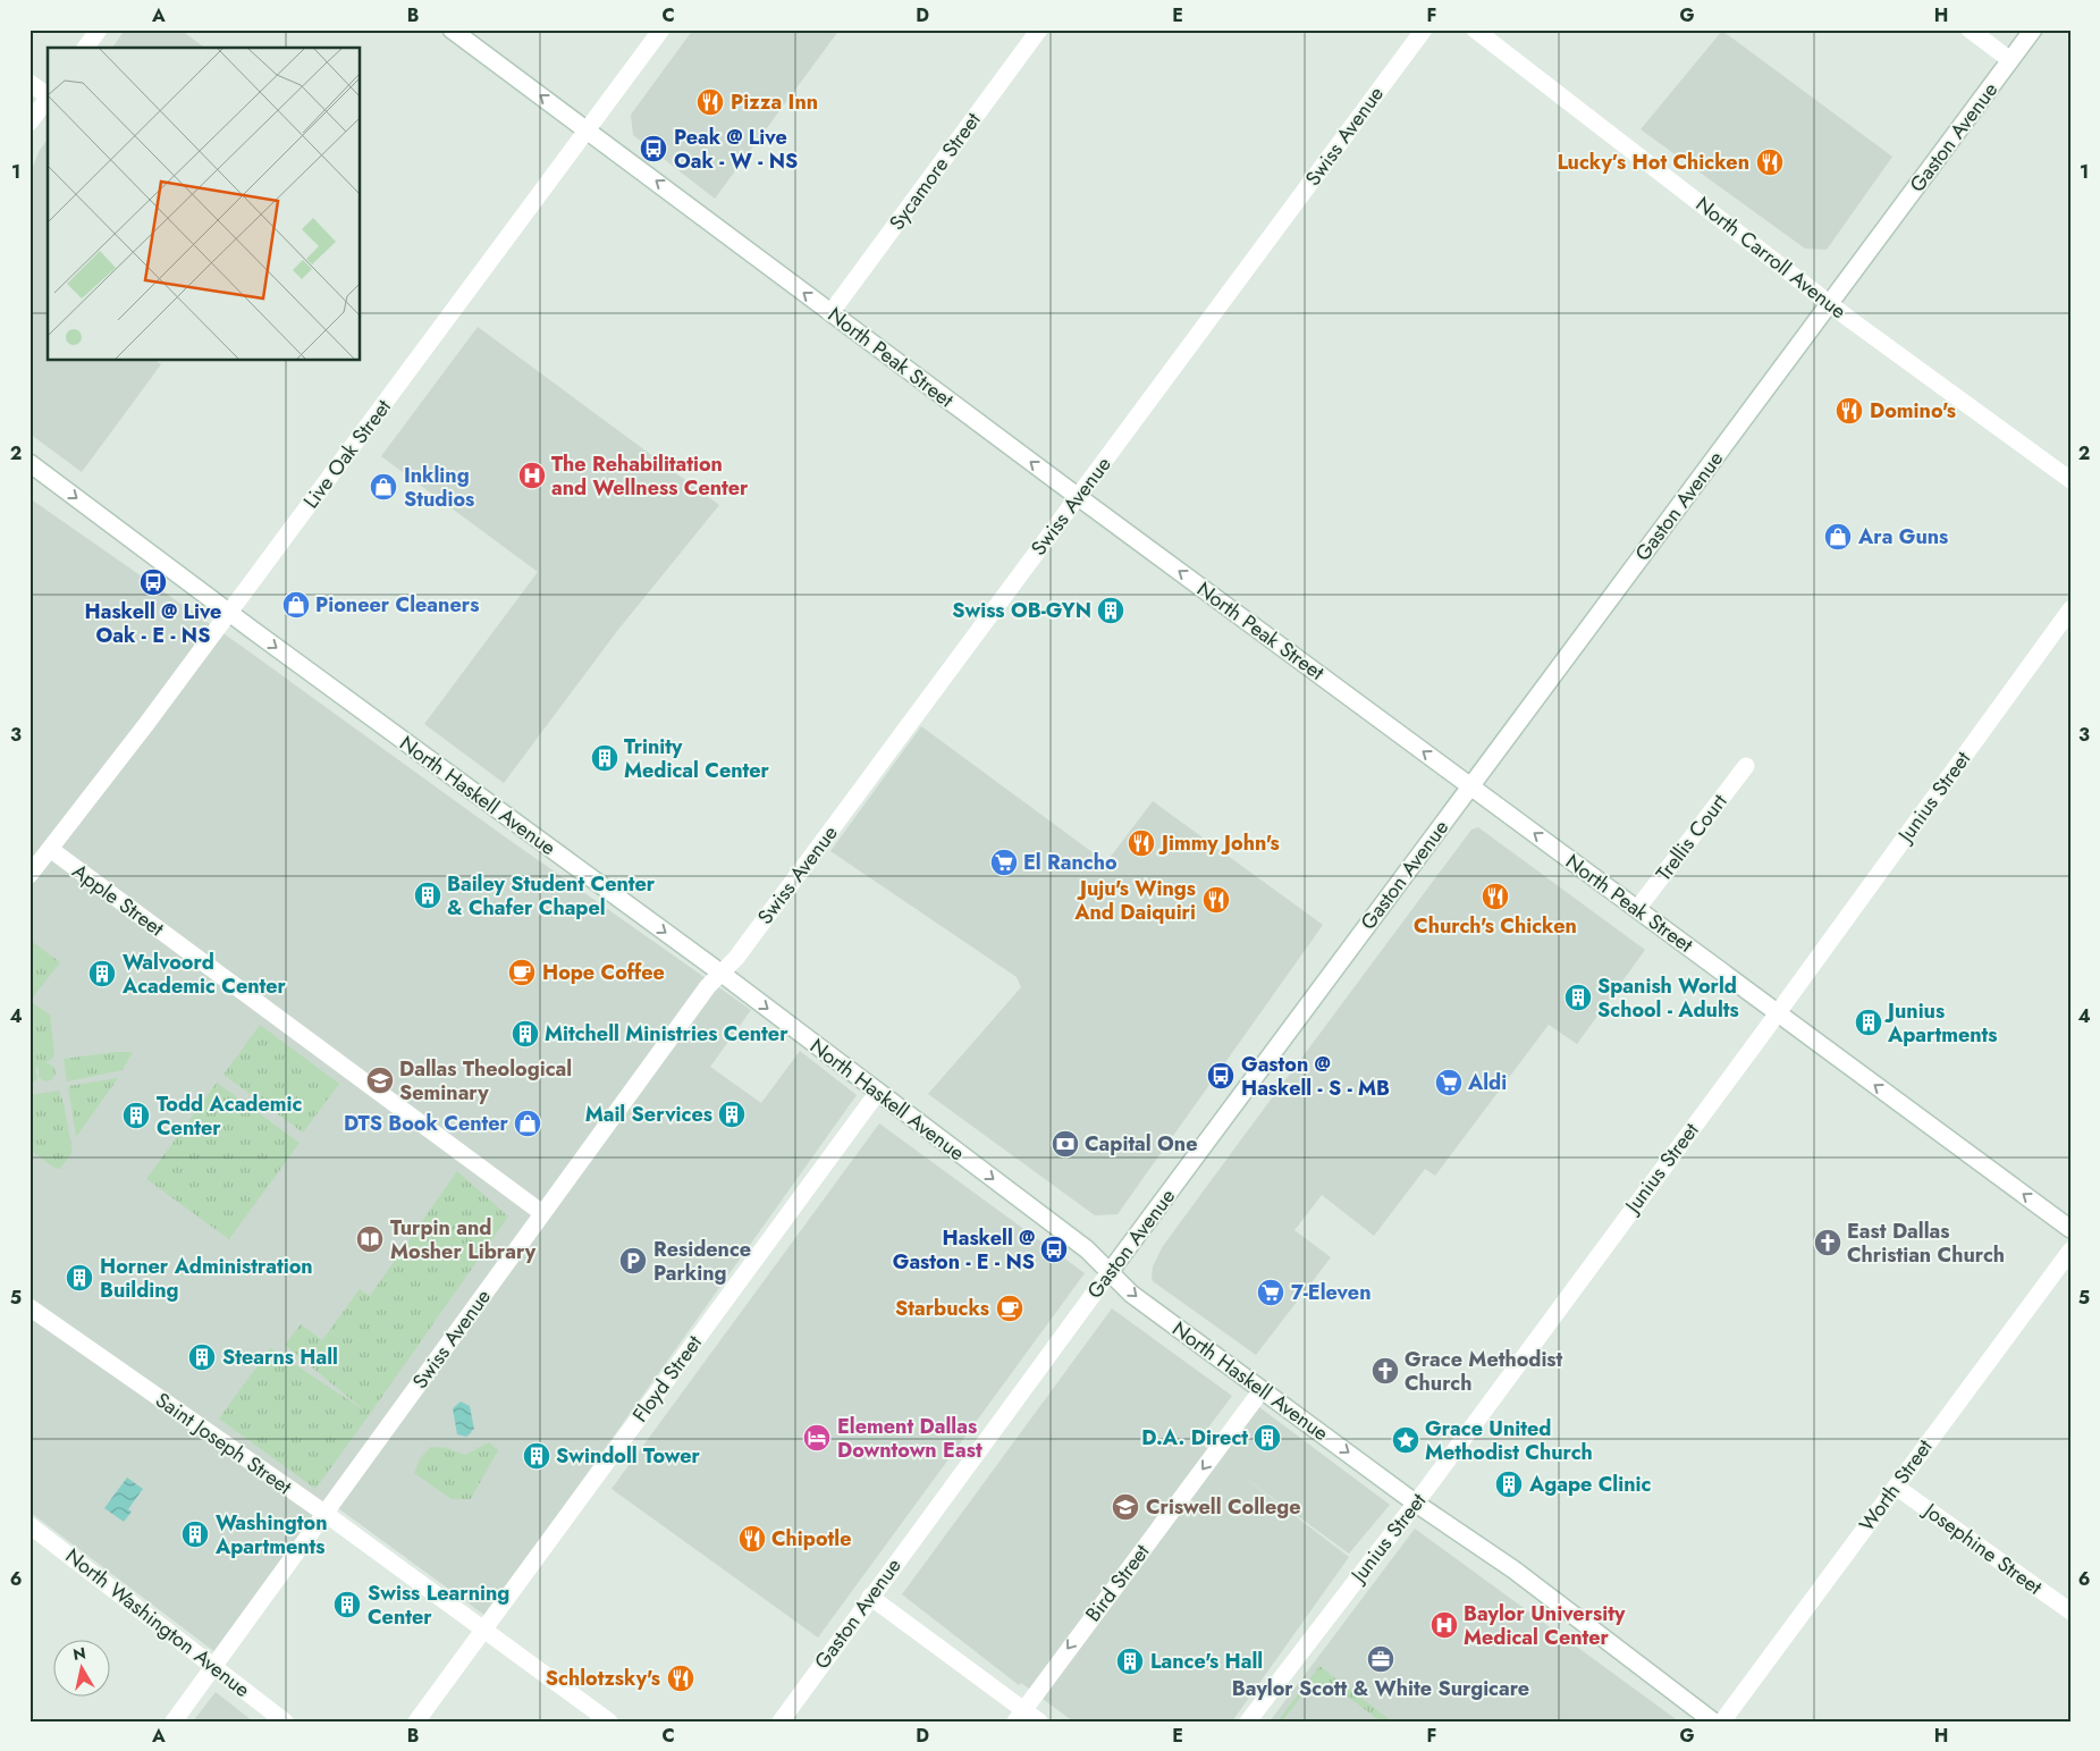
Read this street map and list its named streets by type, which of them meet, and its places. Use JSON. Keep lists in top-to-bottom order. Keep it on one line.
{"streets":{"street":["Swiss Avenue","Gaston Avenue","Sycamore Street","North Carroll Avenue","North Peak Street","Live Oak Street","North Haskell Avenue","Junius Street","Trellis Court","Apple Street","Floyd Street","Saint Joseph Street","Worth Street","Josephine Street","Bird Street","North Washington Avenue"]},"crossings":[["Swiss Avenue","North Peak Street"],["Swiss Avenue","North Haskell Avenue"],["Swiss Avenue","Apple Street"],["Swiss Avenue","Saint Joseph Street"],["Swiss Avenue","North Washington Avenue"],["Gaston Avenue","North Carroll Avenue"],["Gaston Avenue","North Peak Street"],["Gaston Avenue","North Haskell Avenue"],["Sycamore Street","North Peak Street"],["North Peak Street","Live Oak Street"],["North Peak Street","Junius Street"],["North Peak Street","Trellis Court"],["Live Oak Street","North Haskell Avenue"],["Live Oak Street","Apple Street"],["North Haskell Avenue","Junius Street"],["North Haskell Avenue","Floyd Street"],["North Haskell Avenue","Bird Street"],["Floyd Street","Saint Joseph Street"],["Worth Street","Josephine Street"]],"one_way":["North Peak Street","North Haskell Avenue","Bird Street"],"places":{"restaurant":["Pizza Inn","Lucky’s Hot Chicken","Domino's","Jimmy John's","Church's Chicken","Juju's Wings And Daiquiri","Chipotle","Schlotzsky's"],"bus stop":["Peak @ Live Oak - W - NS","Haskell @ Live Oak - E - NS","Gaston @ Haskell - S - MB","Haskell @ Gaston - E - NS"],"hospital":["The Rehabilitation and Wellness Center","Baylor University Medical Center"],"shop":["Inkling Studios","Ara Guns","Pioneer Cleaners","DTS Book Center"],"building":["Swiss OB-GYN","Trinity Medical Center","Bailey Student Center & Chafer Chapel","Walvoord Academic Center","Spanish World School - Adults","Junius Apartments","Mitchell Ministries Center","Mail Services","Todd Academic Center","Horner Administration Building","Stearns Hall","D.A. Direct","Swindoll Tower","Agape Clinic","Washington Apartments","Swiss Learning Center","Lance's Hall"],"supermarket":["El Rancho","Aldi","7-Eleven"],"cafe":["Hope Coffee","Starbucks"],"school or university":["Dallas Theological Seminary","Criswell College"],"bank":["Capital One"],"library":["Turpin and Mosher Library"],"church":["East Dallas Christian Church","Grace Methodist Church"],"parking":["Residence Parking"],"hotel":["Element Dallas Downtown East"],"place":["Grace United Methodist Church"],"office":["Baylor Scott & White Surgicare"]},"north":"top","grid":{"columns":["A","B","C","D","E","F","G","H"],"rows":["1","2","3","4","5","6"]}}
